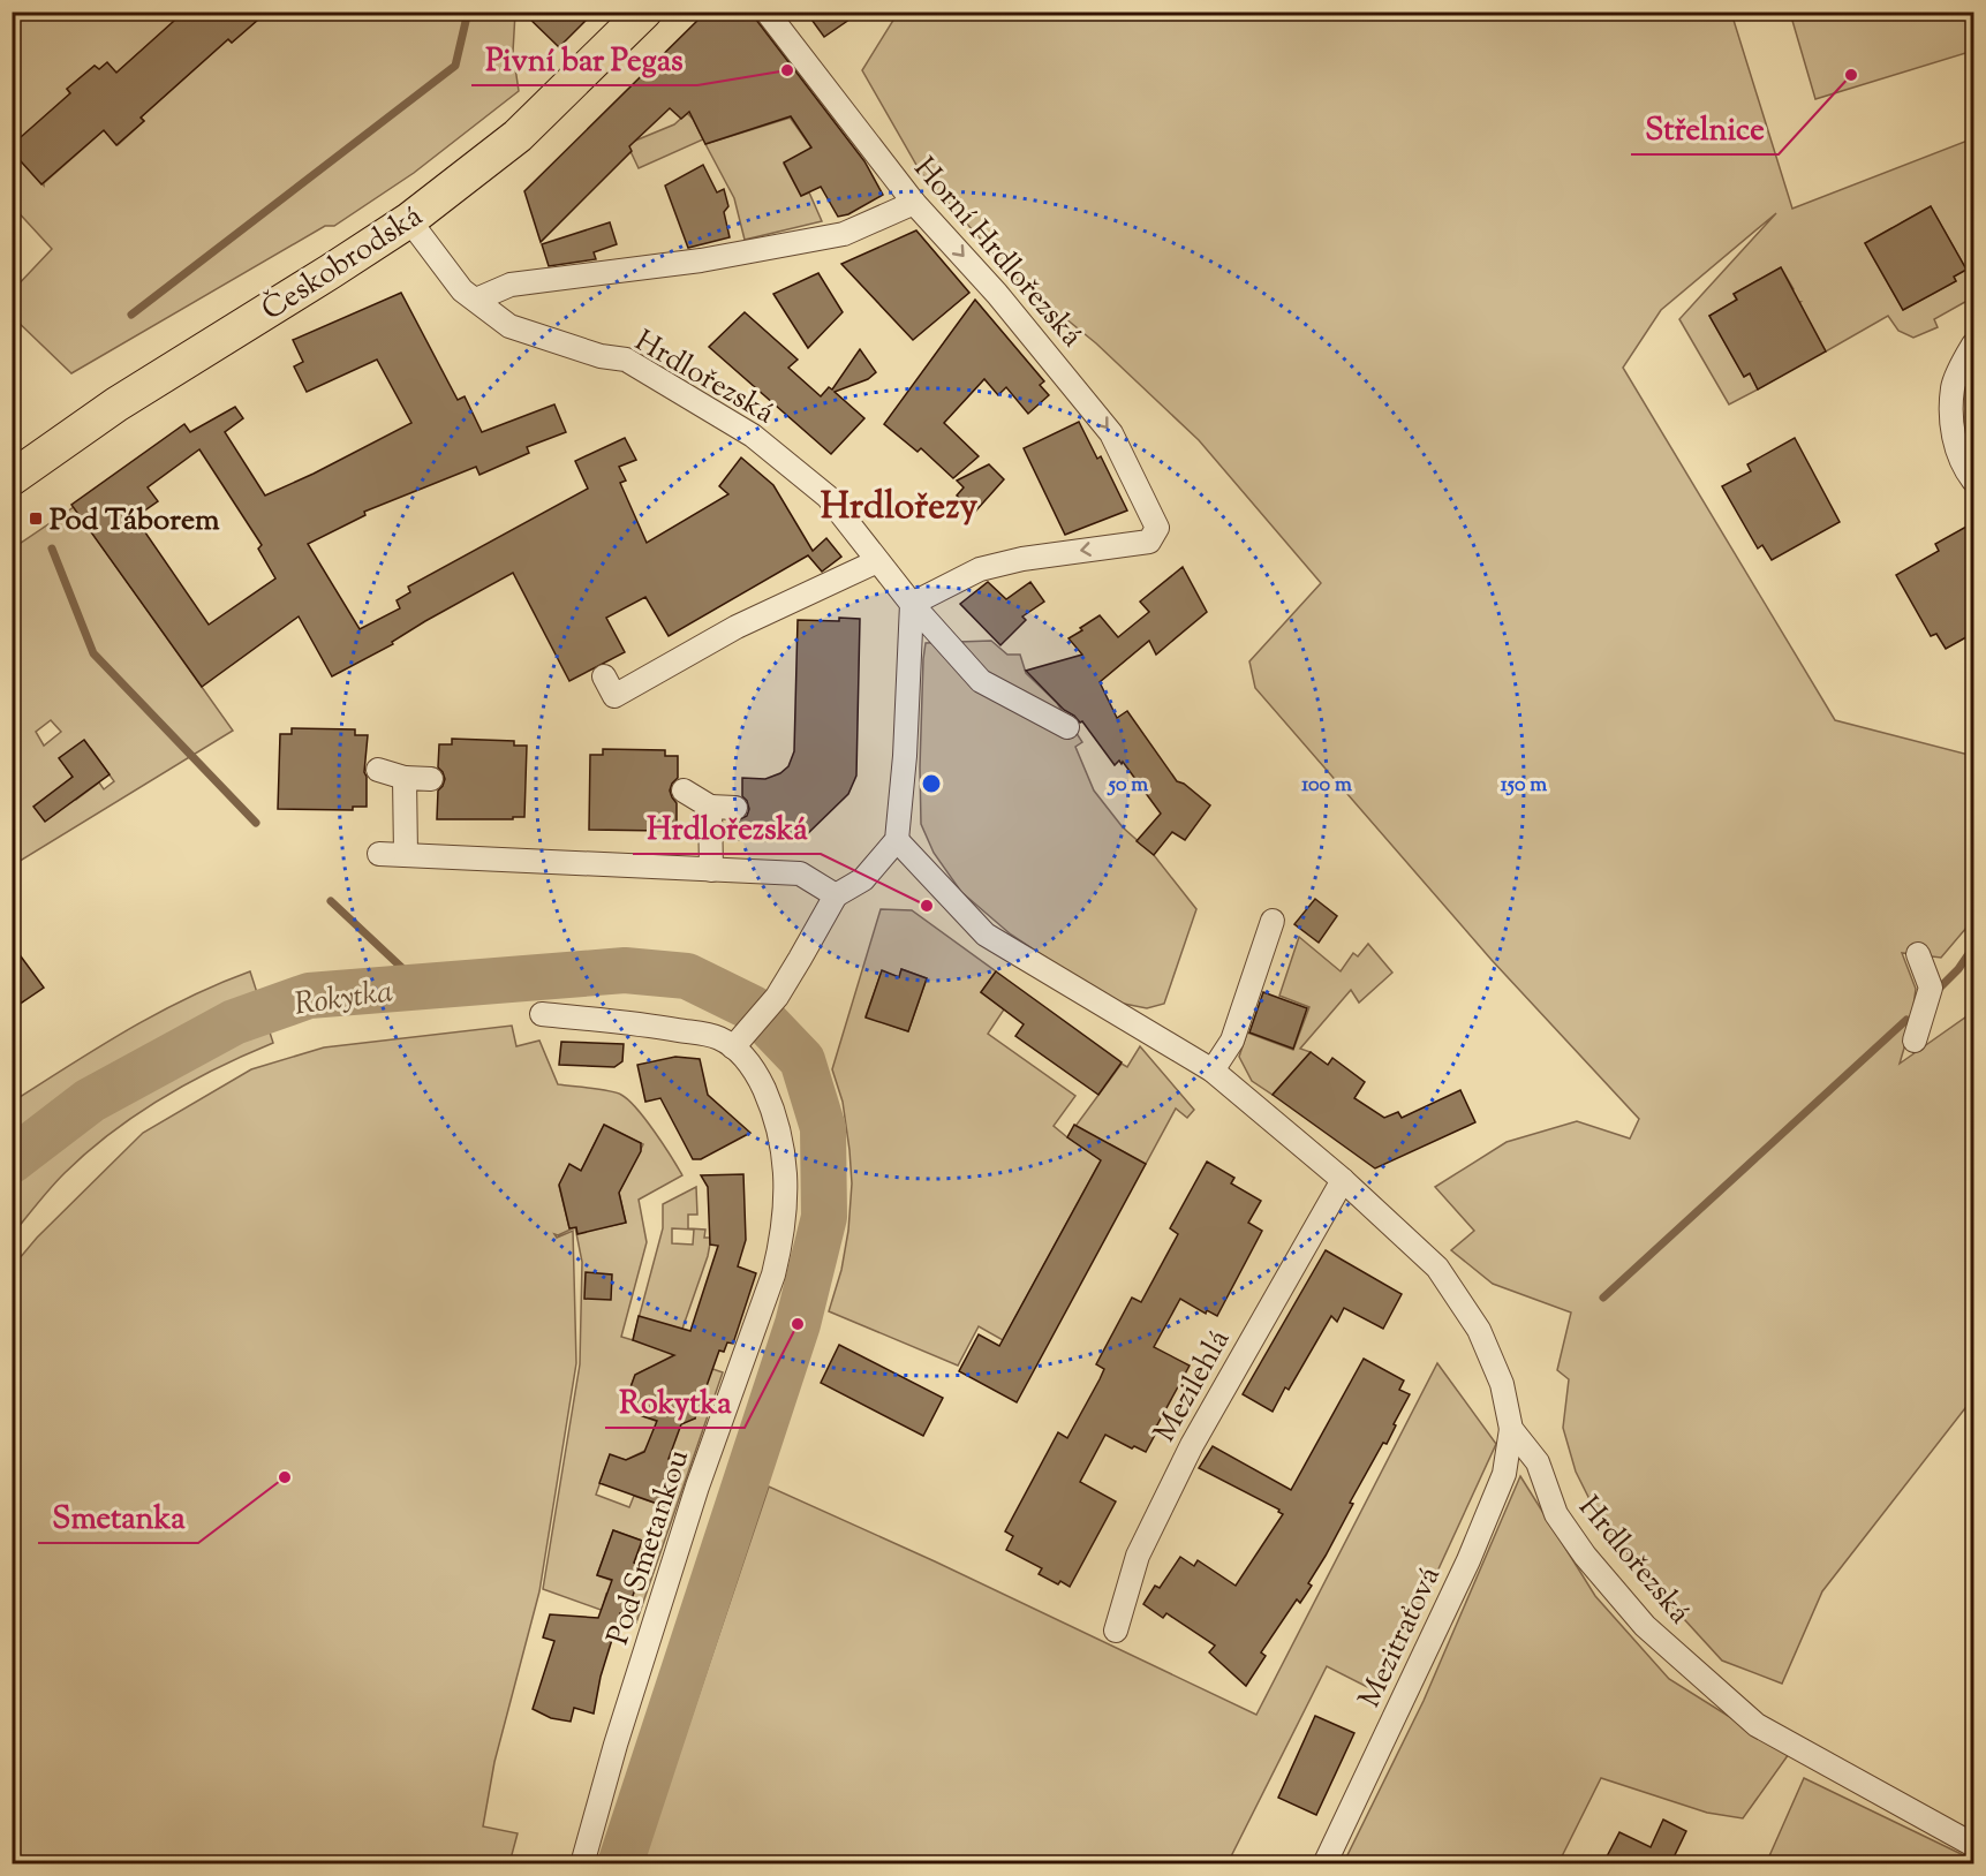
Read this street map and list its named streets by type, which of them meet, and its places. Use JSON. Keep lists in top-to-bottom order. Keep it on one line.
{"streets":{"main road":["Českobrodská"],"street":["Horní Hrdlořezská","Hrdlořezská","Mezilehlá","Pod Smetankou","Mezitraťová"]},"crossings":[["Horní Hrdlořezská","Hrdlořezská"],["Českobrodská","Hrdlořezská"],["Hrdlořezská","Mezilehlá"],["Hrdlořezská","Mezitraťová"]],"districts":["Hrdlořezy"],"water":["Rokytka"],"places":{"other":["Pivní bar Pegas","Střelnice","Hrdlořezská","Rokytka","Smetanka"],"transit":["Pod Táborem"]},"rings":["50 m","100 m","150 m"]}
